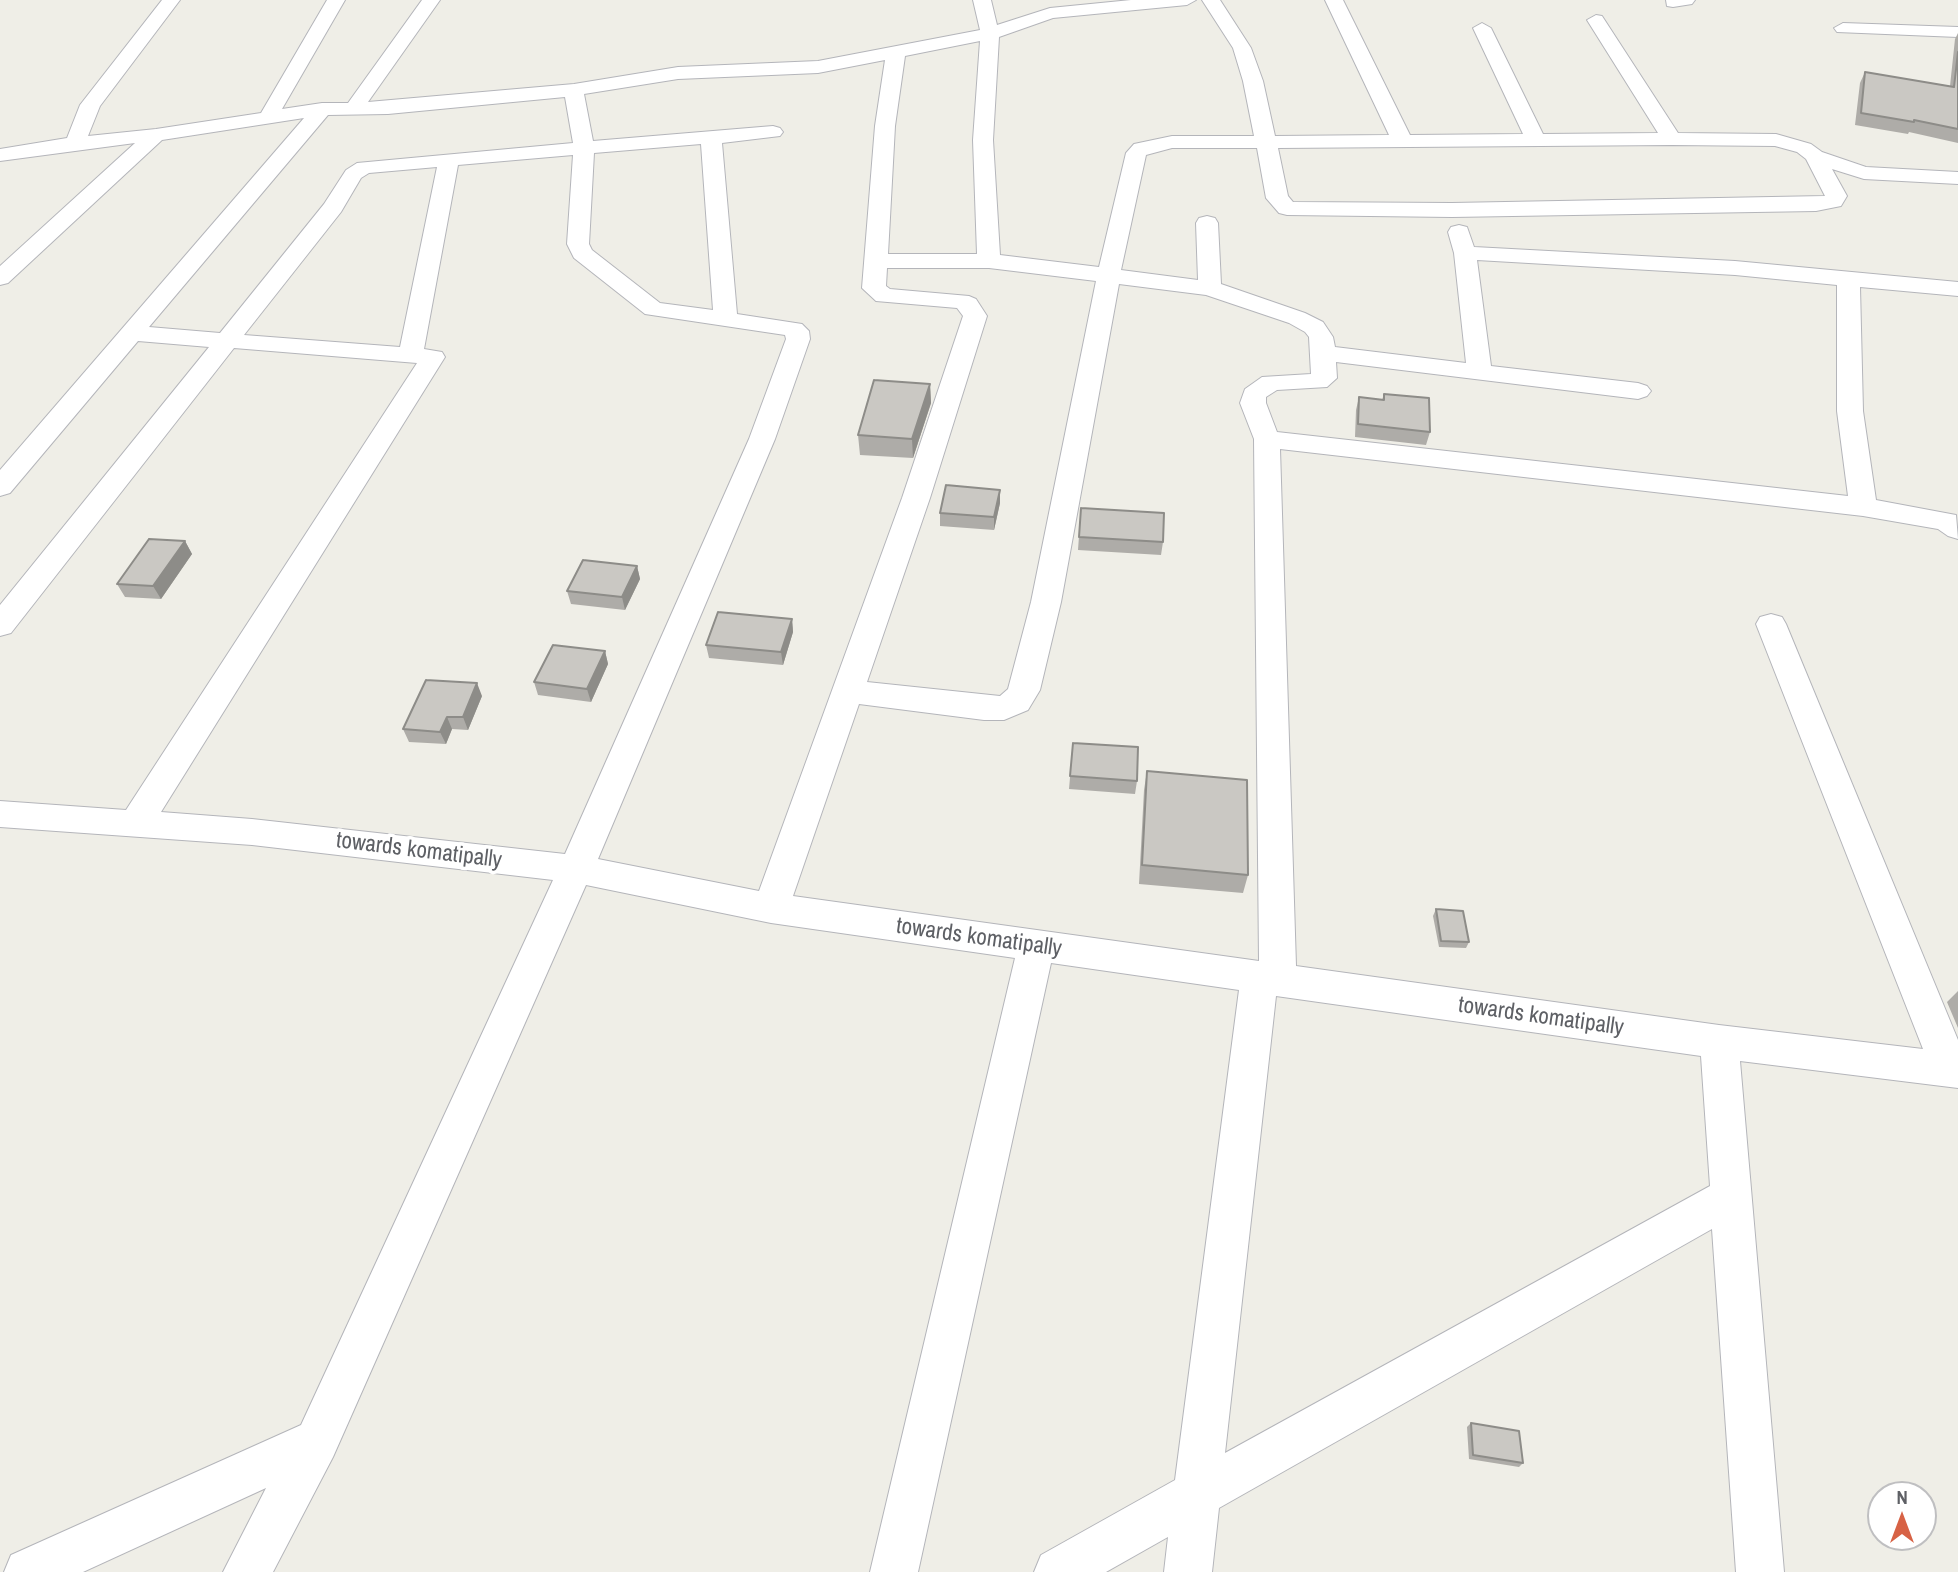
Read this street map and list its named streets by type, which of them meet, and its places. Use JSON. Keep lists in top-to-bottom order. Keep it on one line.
{"streets":{"street":["towards komatipally"]},"north":"top"}
